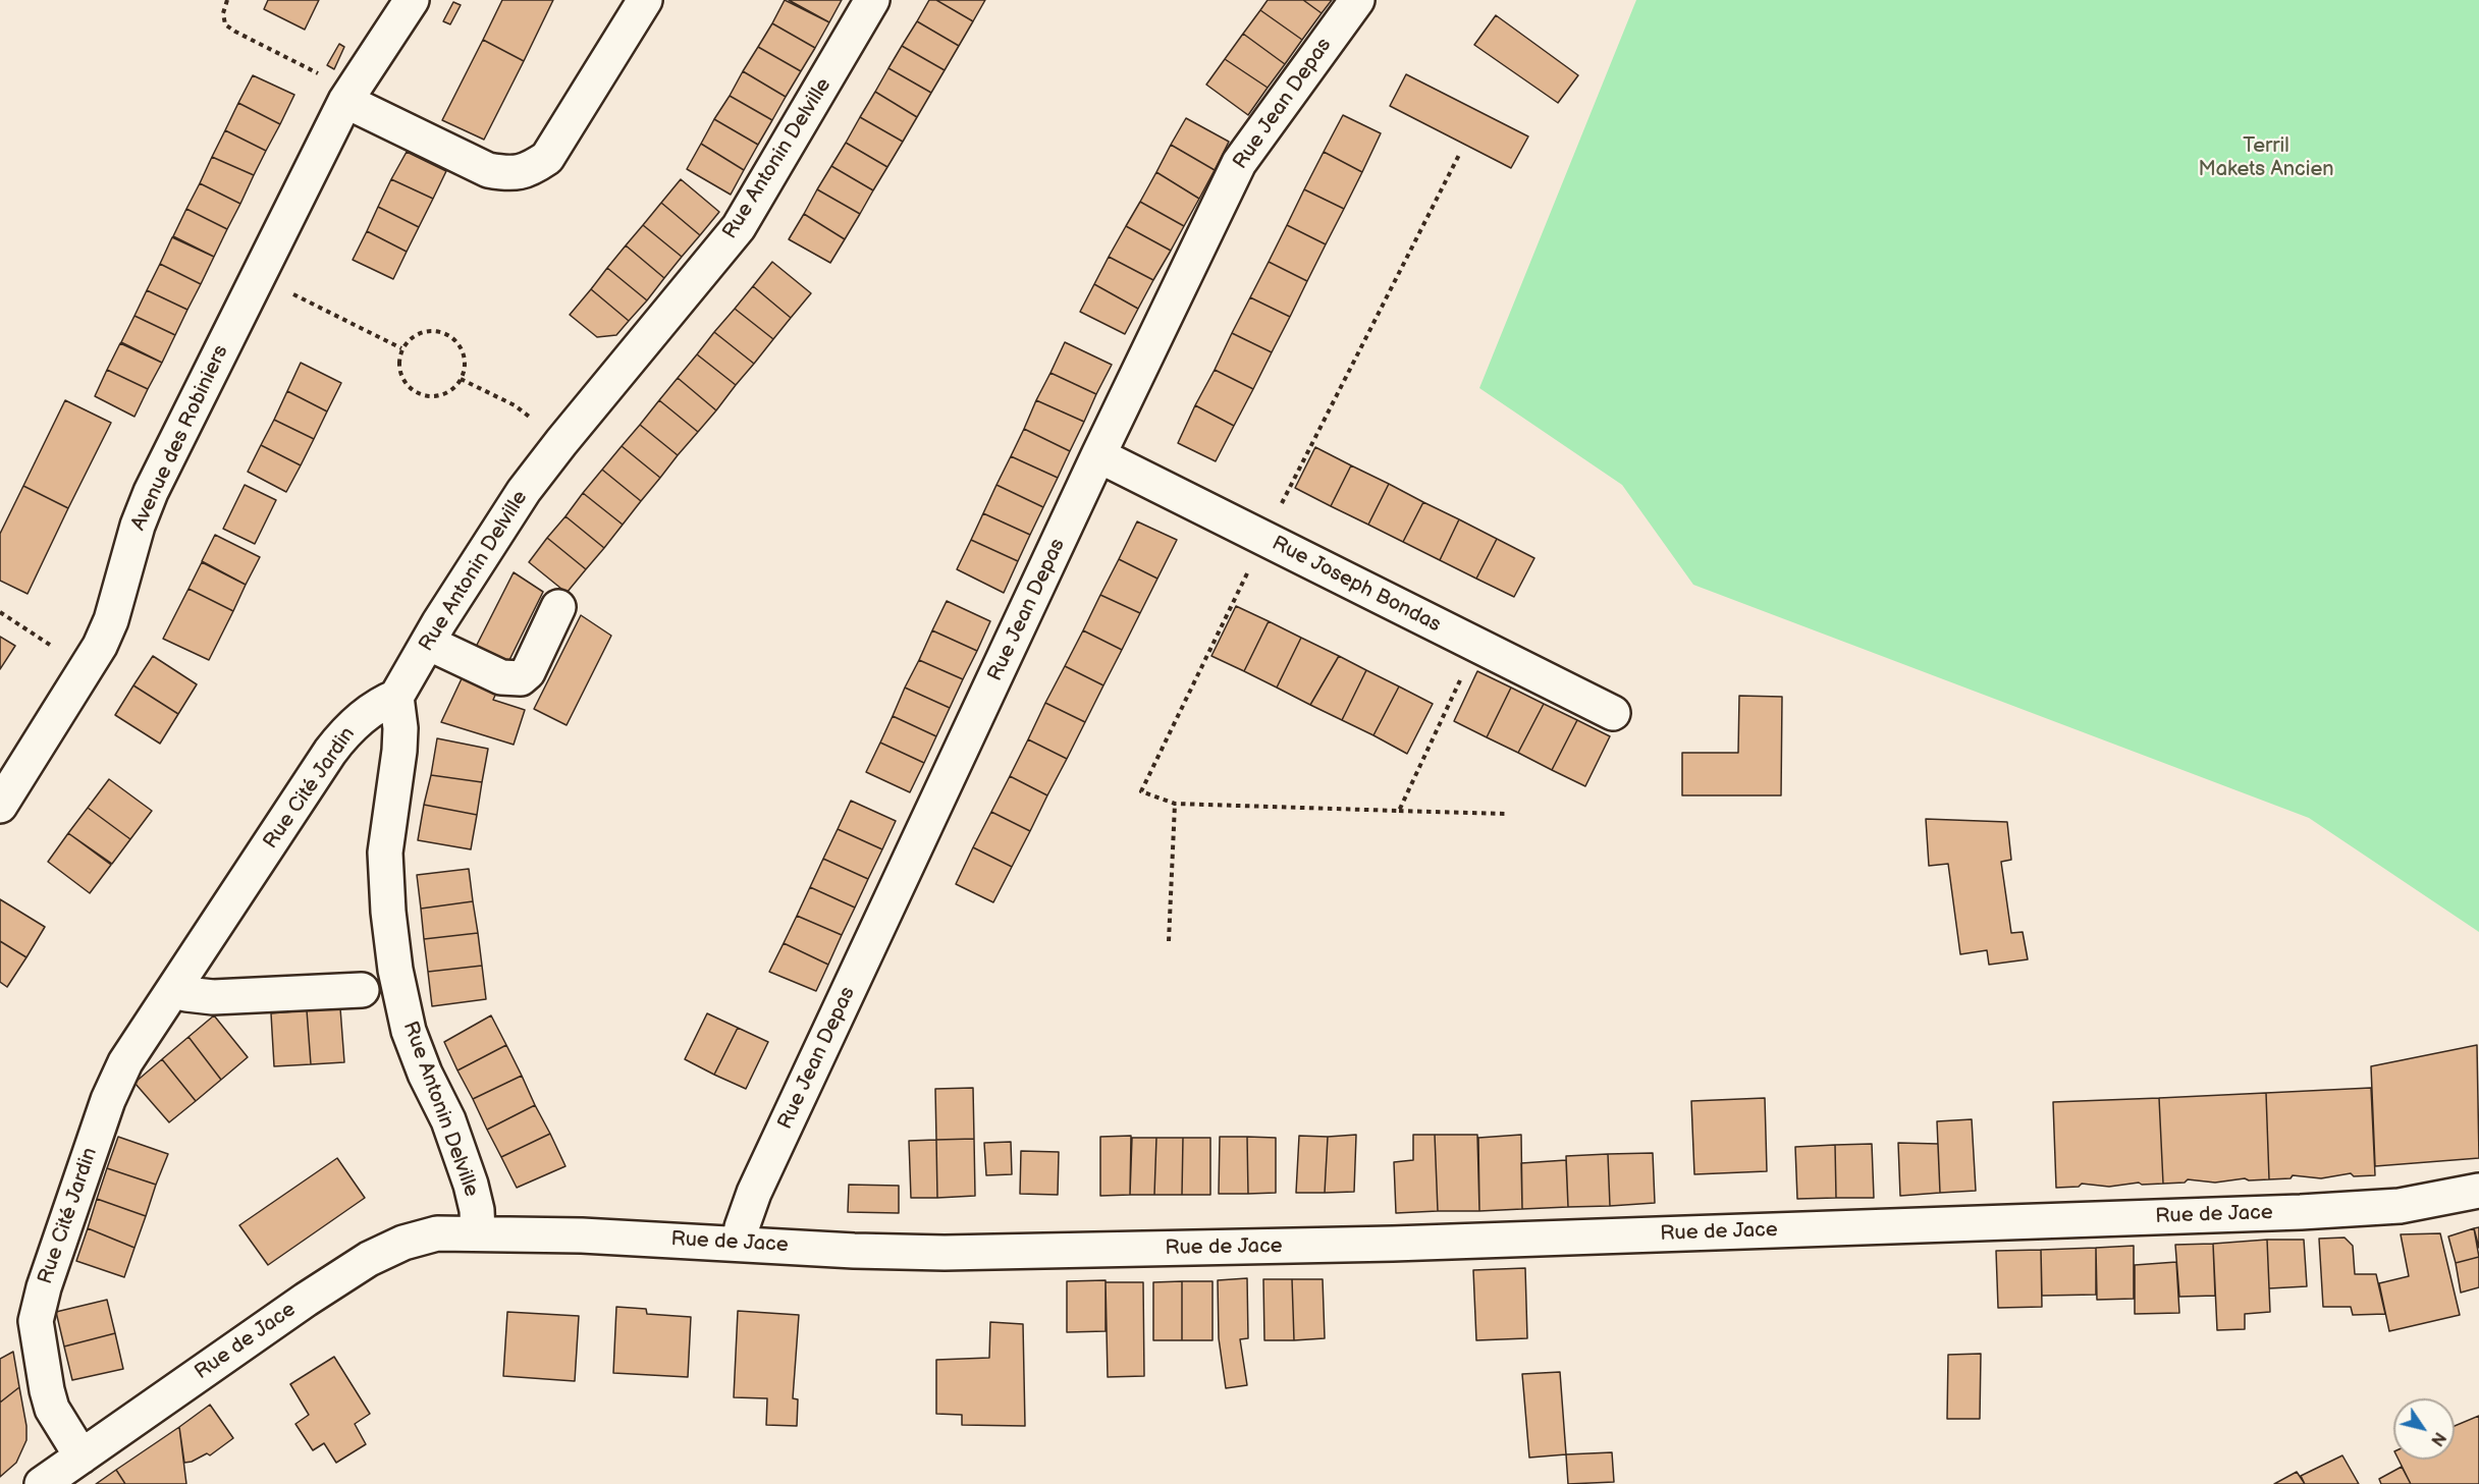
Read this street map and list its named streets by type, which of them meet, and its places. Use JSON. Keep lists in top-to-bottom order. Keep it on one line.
{"streets":{"street":["Rue Jean Depas","Rue Antonin Delville","Avenue des Robiniers","Rue Joseph Bondas","Rue Cité Jardin","Rue de Jace"]},"crossings":[["Rue Jean Depas","Rue Joseph Bondas"],["Rue Jean Depas","Rue de Jace"],["Rue Antonin Delville","Rue Cité Jardin"],["Rue Antonin Delville","Rue de Jace"],["Rue Cité Jardin","Rue de Jace"]],"parks":["Terril Makets Ancien"],"north":"bottom right"}
